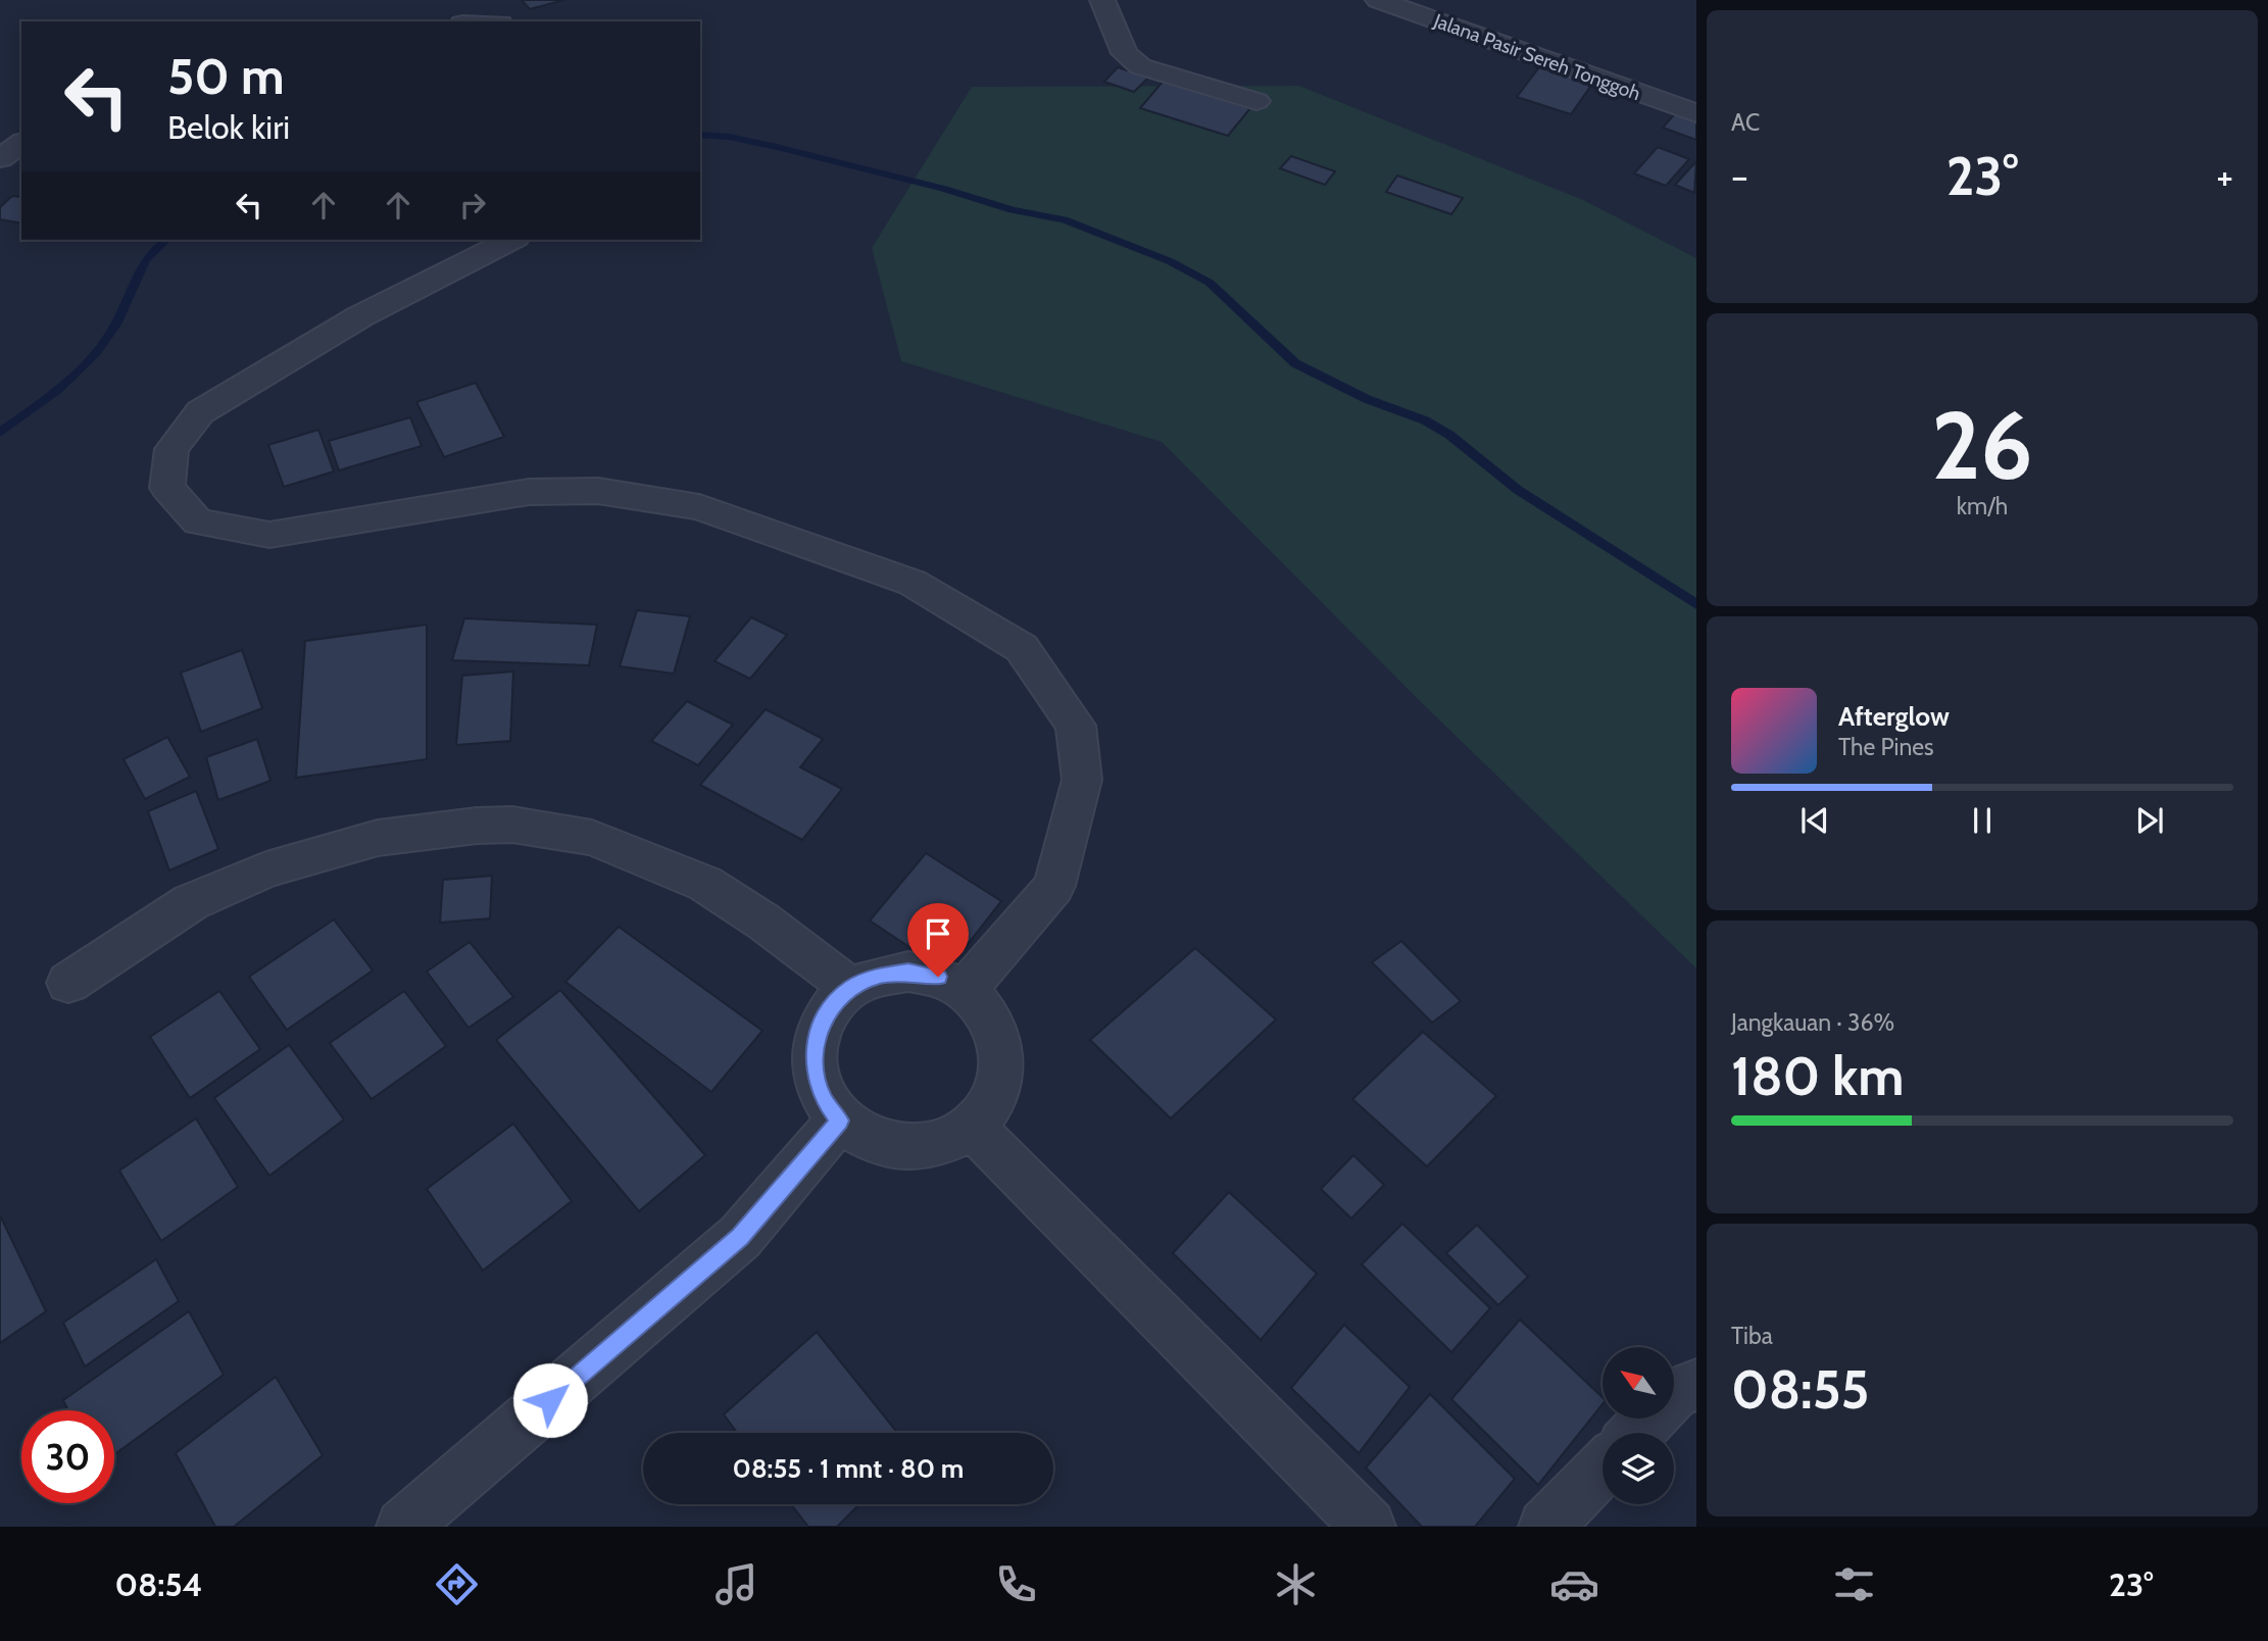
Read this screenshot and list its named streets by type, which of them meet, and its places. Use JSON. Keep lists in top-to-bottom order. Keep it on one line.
{"streets":{"street":["Jalana Pasir Sereh Tonggoh"]},"north":"top left","page":{"tile":["AC",["26","km/h"],["Jangkauan · 36%","180 km"],["Tiba","08:55"]],"turn":["50 m","Belok kiri"],"heat":["−","23°","+"],"song":["Afterglow","The Pines"],"limit":"30","trip":"08:55 · 1 mnt · 80 m","tabs":["08:54","23°"]}}
